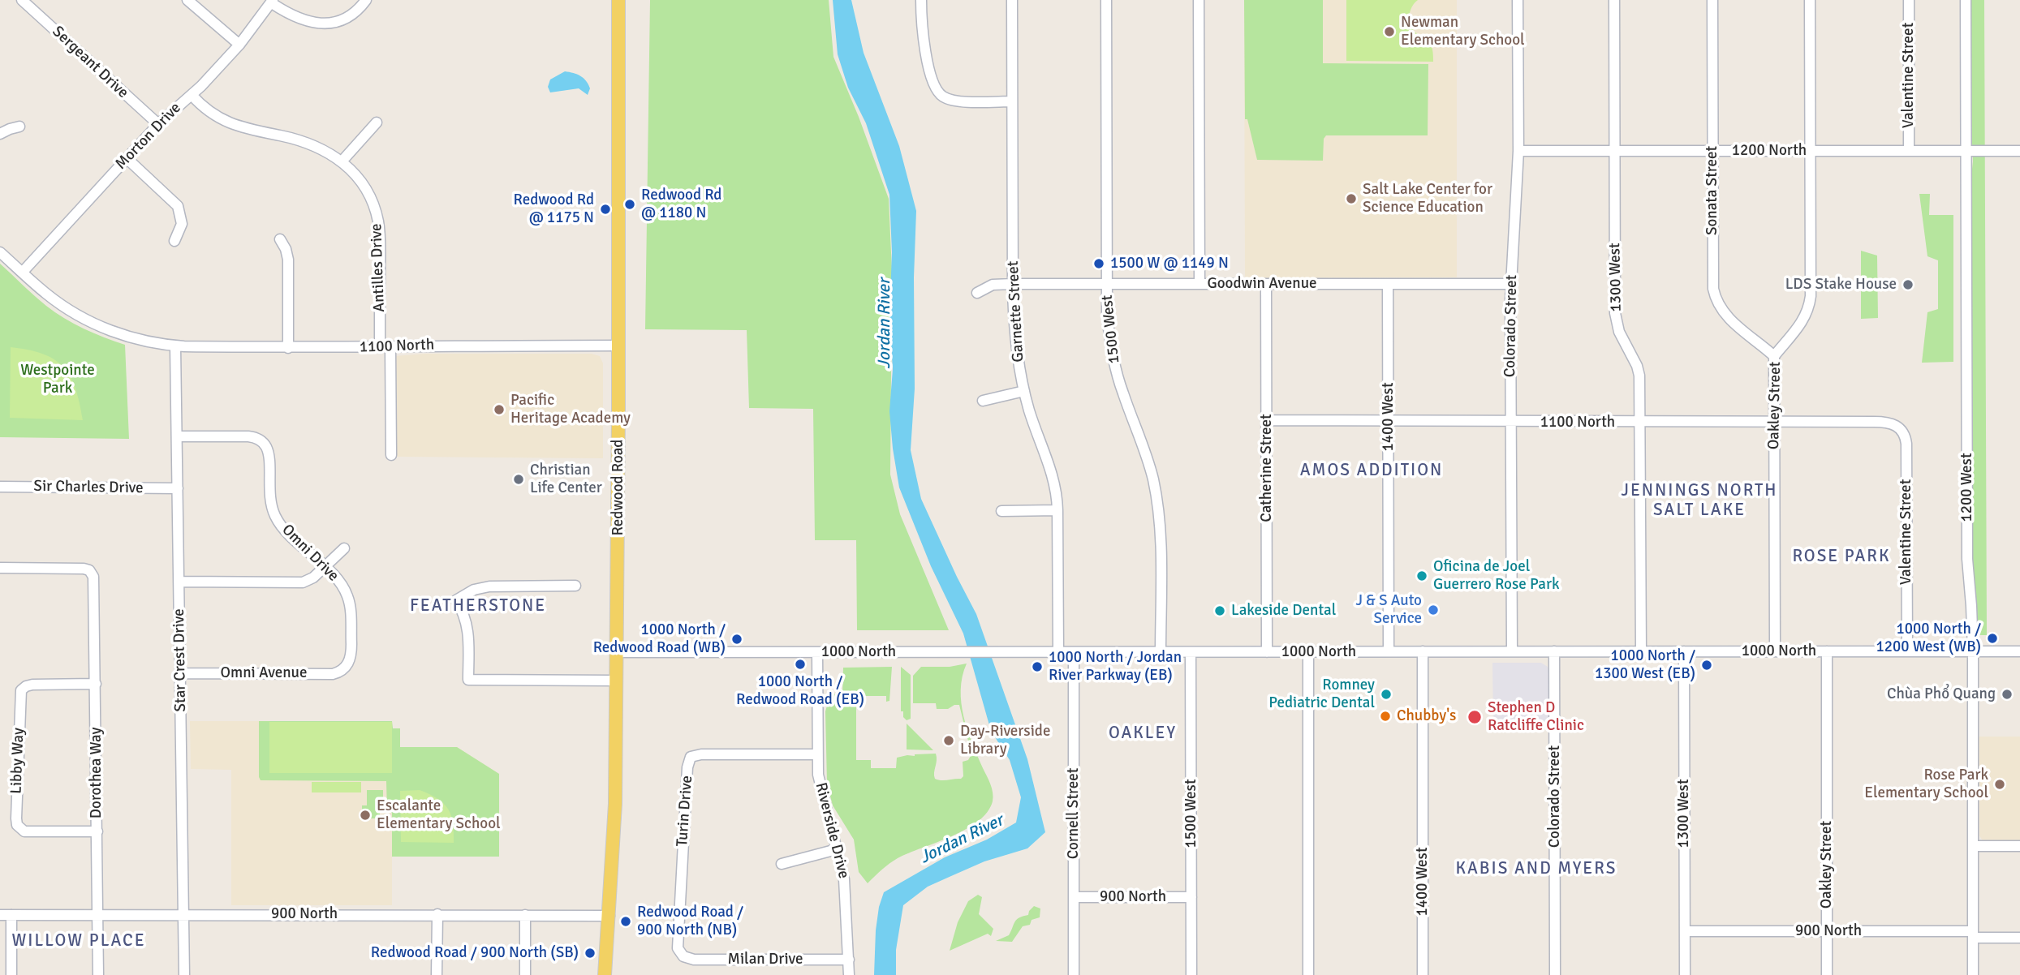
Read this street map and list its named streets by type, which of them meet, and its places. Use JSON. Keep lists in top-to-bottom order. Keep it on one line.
{"streets":{"main road":["Redwood Road"],"street":["Sergeant Drive","Valentine Street","Morton Drive","1200 North","Sonata Street","Antilles Drive","1300 West","Goodwin Avenue","Garnette Street","Colorado Street","1500 West","1100 North","Oakley Street","1400 West","Catherine Street","Sir Charles Drive","1200 West","Omni Drive","1000 North","Star Crest Drive","Omni Avenue","Libby Way","Dorothea Way","Turin Drive","Cornell Street","Riverside Drive","900 North","Milan Drive"]},"crossings":[["Sergeant Drive","Morton Drive"],["Valentine Street","1200 North"],["Valentine Street","1100 North"],["Valentine Street","1000 North"],["Morton Drive","Antilles Drive"],["Morton Drive","1100 North"],["1200 North","Sonata Street"],["1200 North","1300 West"],["1200 North","Colorado Street"],["1200 North","Oakley Street"],["1200 North","1200 West"],["Sonata Street","Oakley Street"],["Antilles Drive","1100 North"],["1300 West","1100 North"],["1300 West","1000 North"],["1300 West","900 North"],["Goodwin Avenue","Garnette Street"],["Goodwin Avenue","Colorado Street"],["Goodwin Avenue","1500 West"],["Goodwin Avenue","1400 West"],["Goodwin Avenue","Catherine Street"],["Garnette Street","1000 North"],["Colorado Street","1100 North"],["Colorado Street","1000 North"],["1500 West","1000 North"],["1500 West","900 North"],["1100 North","Oakley Street"],["1100 North","1400 West"],["1100 North","Catherine Street"],["1100 North","Redwood Road"],["1100 North","Star Crest Drive"],["Oakley Street","1000 North"],["Oakley Street","900 North"],["1400 West","1000 North"],["Catherine Street","1000 North"],["Sir Charles Drive","Star Crest Drive"],["Redwood Road","1000 North"],["Redwood Road","900 North"],["1200 West","1000 North"],["1200 West","900 North"],["Omni Drive","Star Crest Drive"],["Omni Drive","Omni Avenue"],["1000 North","Cornell Street"],["1000 North","Riverside Drive"],["Star Crest Drive","Omni Avenue"],["Star Crest Drive","900 North"],["Libby Way","Dorothea Way"],["Dorothea Way","900 North"],["Turin Drive","Riverside Drive"],["Turin Drive","Milan Drive"],["Cornell Street","900 North"],["Riverside Drive","Milan Drive"]],"districts":["AMOS ADDITION","JENNINGS NORTH SALT LAKE","ROSE PARK","FEATHERSTONE","OAKLEY","KABIS AND MYERS","WILLOW PLACE"],"water":["Jordan River"],"parks":["Westpointe Park"],"places":["Newman Elementary School","Salt Lake Center for Science Education","Redwood Rd @ 1180 N","Redwood Rd @ 1175 N","1500 W @ 1149 N","LDS Stake House","Pacific Heritage Academy","Christian Life Center","Oficina de Joel Guerrero Rose Park","J & S Auto Service","Lakeside Dental","1000 North / 1200 West (WB)","1000 North / Redwood Road (WB)","1000 North / Redwood Road (EB)","1000 North / 1300 West (EB)","1000 North / Jordan River Parkway (EB)","Romney Pediatric Dental","Chùa Phổ Quang","Chubby's","Stephen D Ratcliffe Clinic","Day-Riverside Library","Rose Park Elementary School","Escalante Elementary School","Redwood Road / 900 North (NB)","Redwood Road / 900 North (SB)"]}
